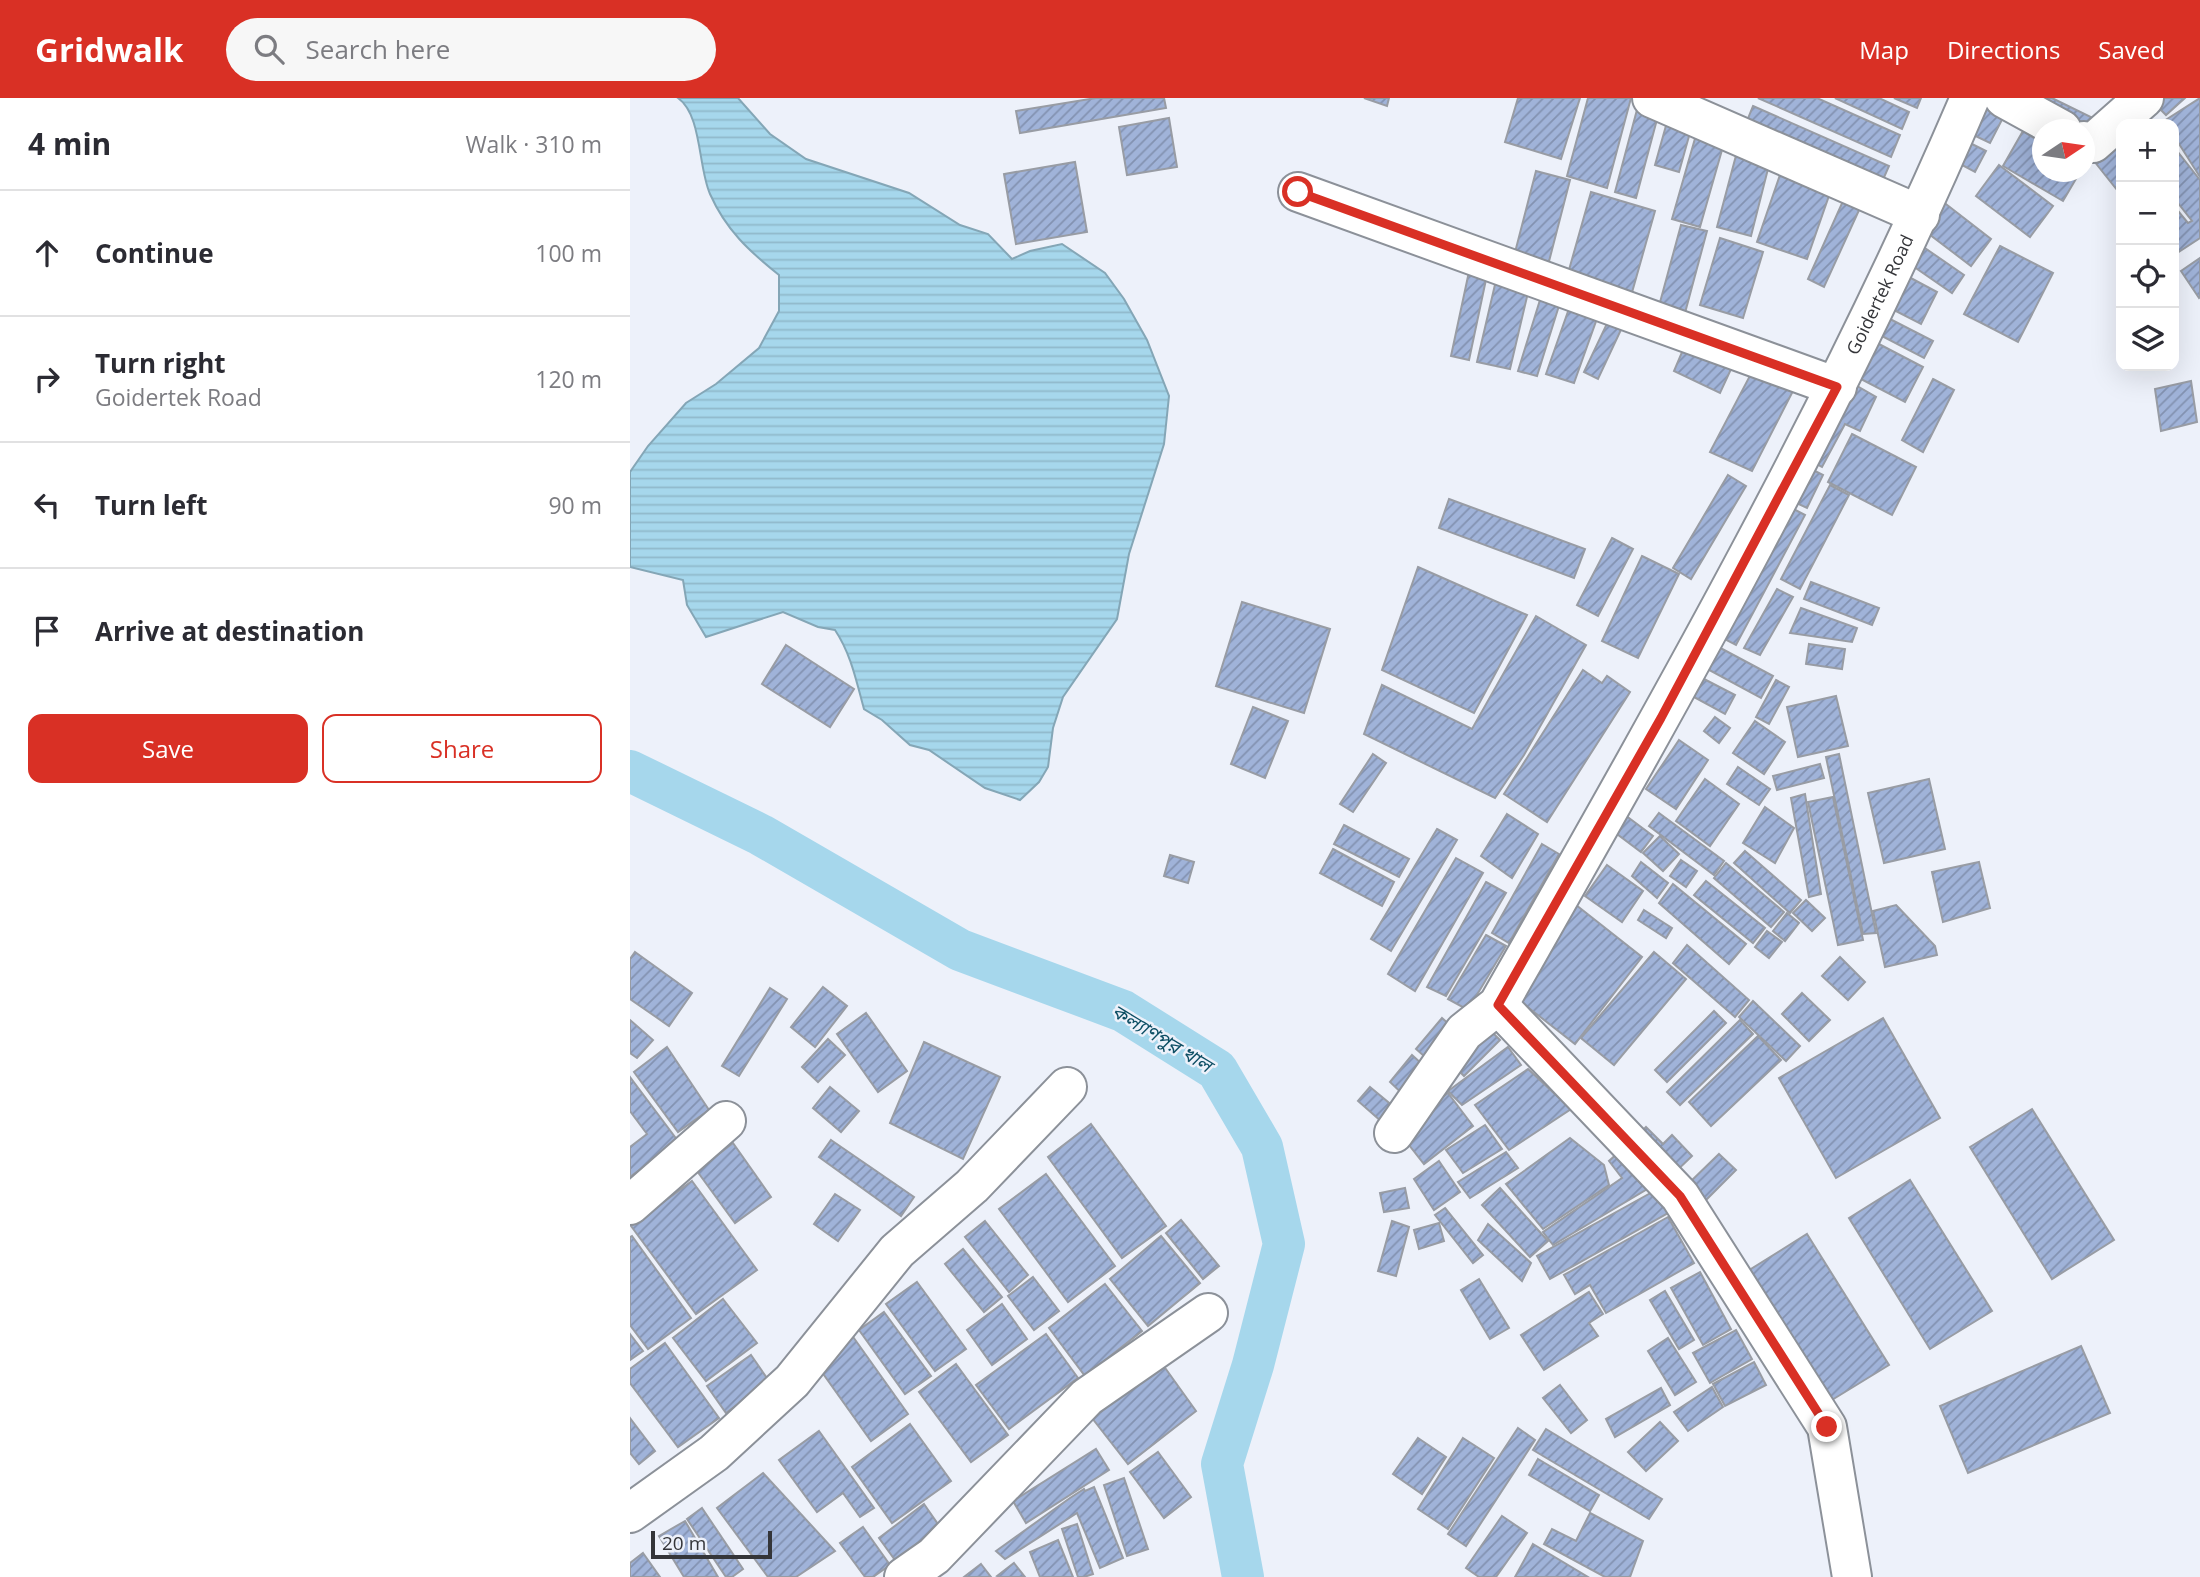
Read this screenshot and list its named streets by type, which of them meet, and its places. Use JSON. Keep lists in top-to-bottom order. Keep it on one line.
{"streets":{"street":["Goidertek Road"]},"water":["কল্যাণপুর খাল"],"scale_bar":"20 m","north":"right","page":{"header":"Gridwalk","search":"Search here","nav":["Map","Directions","Saved"],"heading":["4 min","Walk · 310 m"],"map_buttons":["+","−"],"list":[["Continue","100 m"],["Turn right","Goidertek Road","120 m"],["Turn left","90 m"],"Arrive at destination"],"buttons":["Save","Share"],"scale":"20 m"}}
